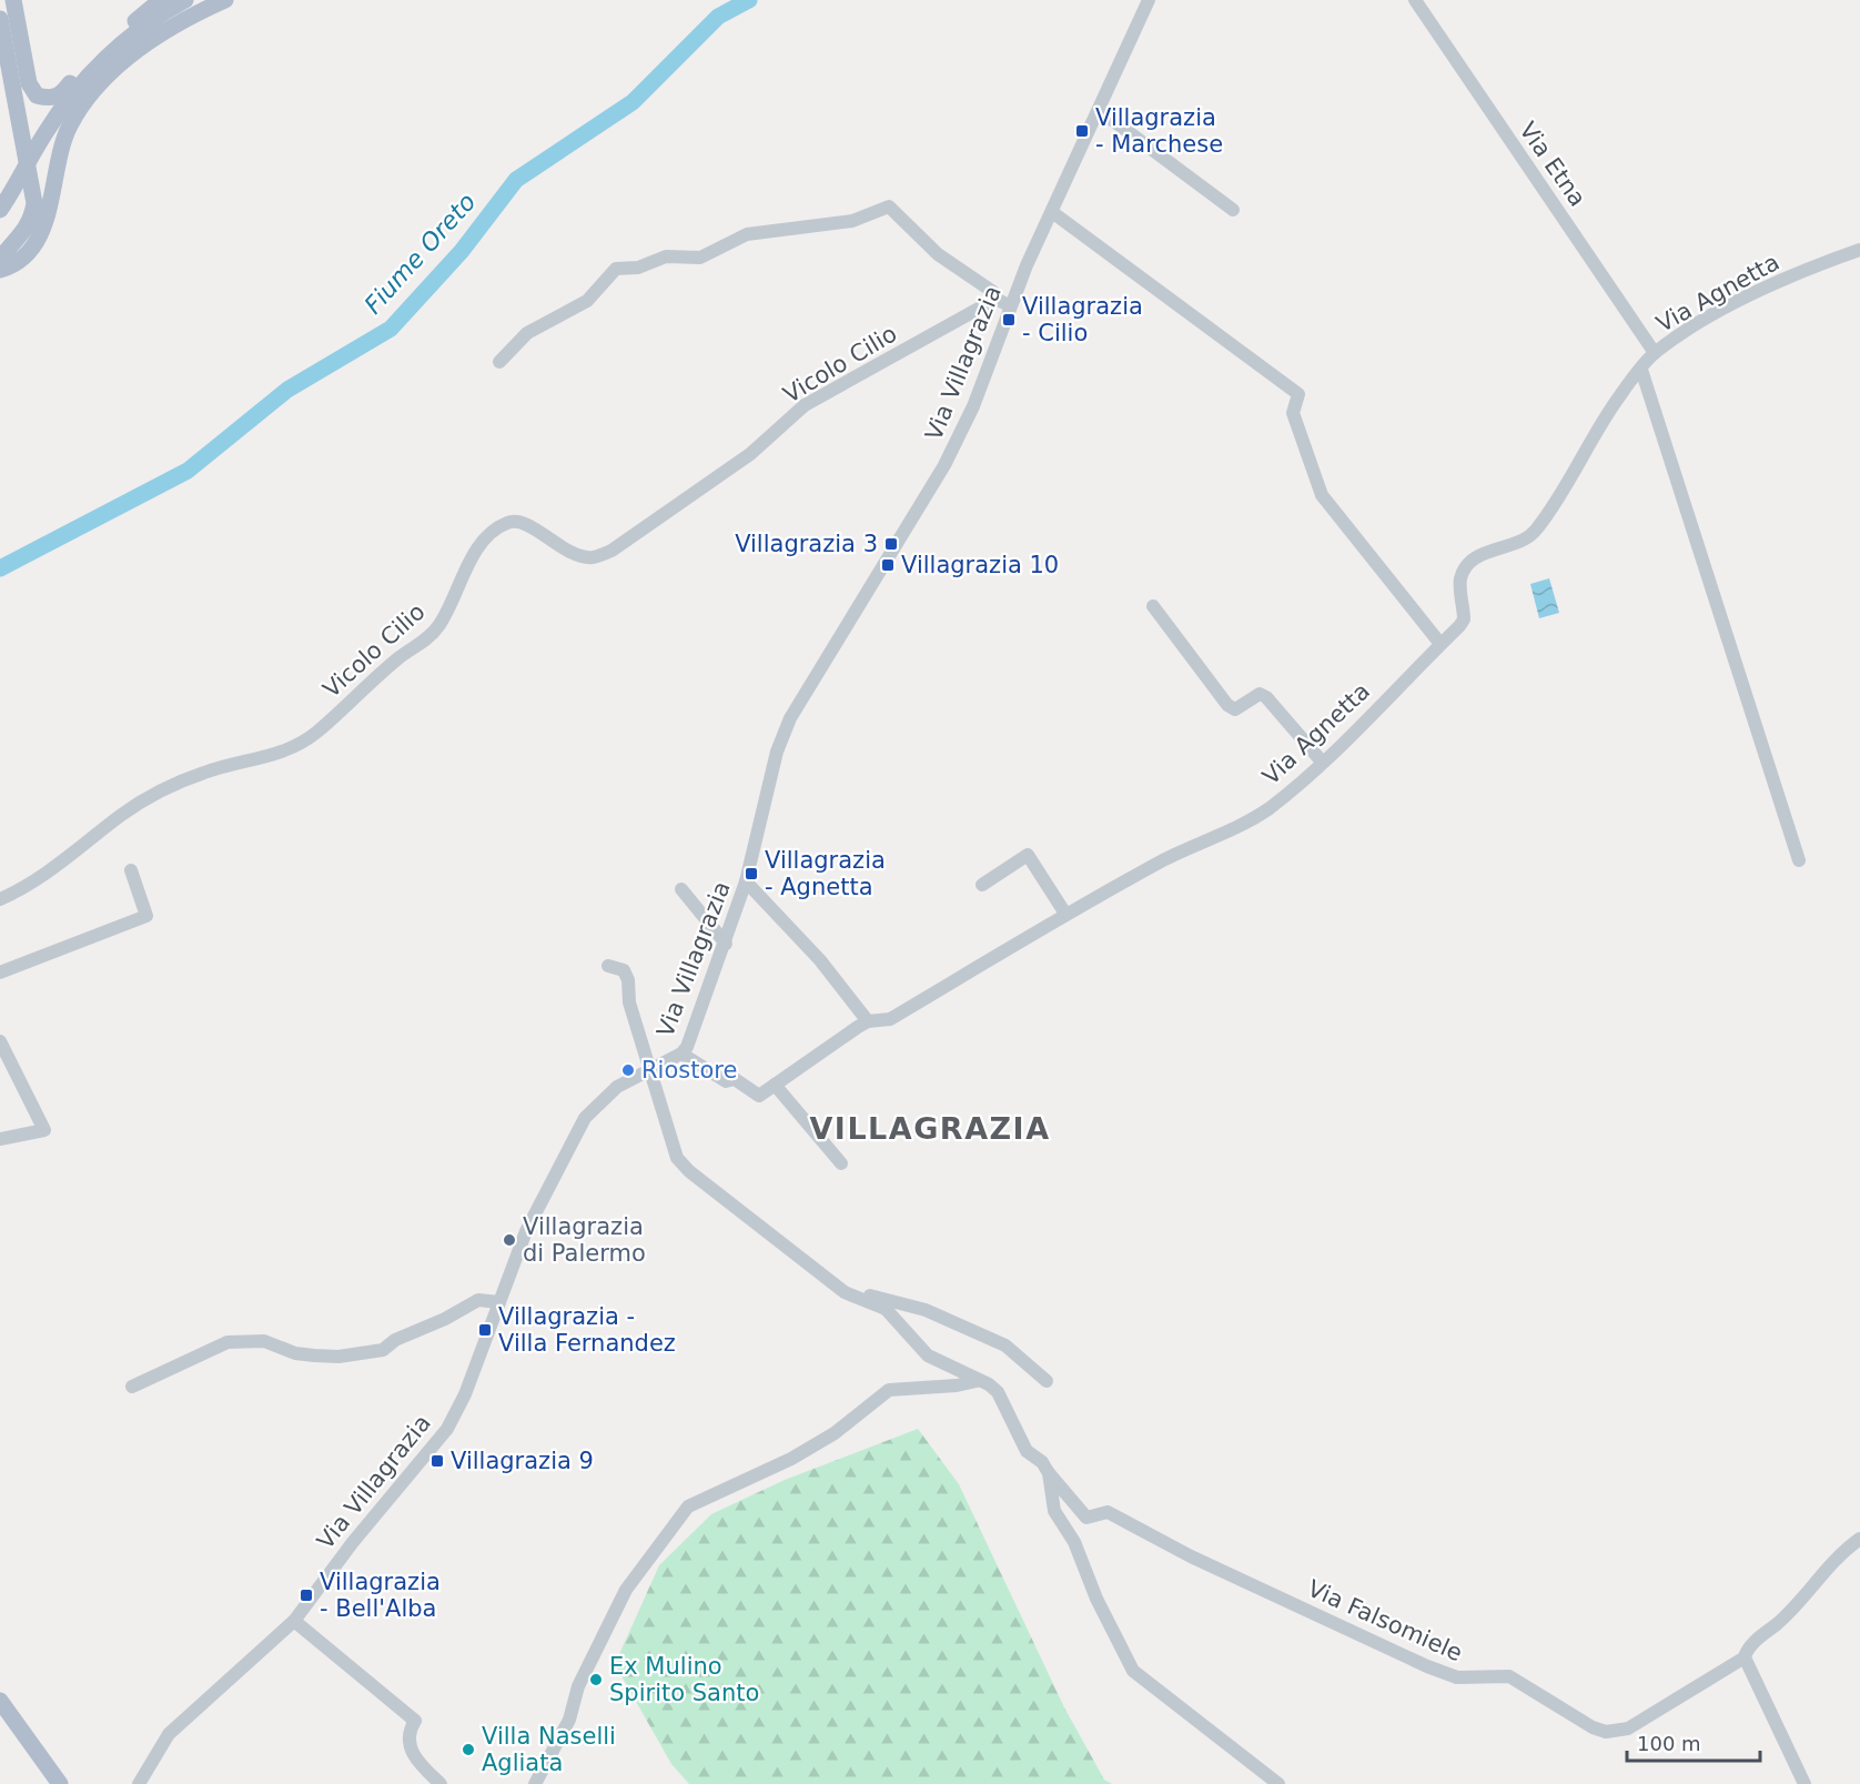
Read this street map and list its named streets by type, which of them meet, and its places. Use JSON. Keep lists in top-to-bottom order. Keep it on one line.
{"streets":{"street":["Via Etna","Via Agnetta","Via Villagrazia","Vicolo Cilio","Via Falsomiele"]},"crossings":[["Via Etna","Via Agnetta"],["Via Agnetta","Via Villagrazia"],["Via Villagrazia","Vicolo Cilio"]],"districts":["VILLAGRAZIA"],"water":["Fiume Oreto"],"places":{"transit":["Villagrazia - Marchese","Villagrazia - Cilio","Villagrazia 3","Villagrazia 10","Villagrazia - Agnetta","Villagrazia - Villa Fernandez","Villagrazia 9","Villagrazia - Bell'Alba"],"other":["Riostore","Villagrazia di Palermo","Ex Mulino Spirito Santo","Villa Naselli Agliata"]},"scale_bar":"100 m"}
